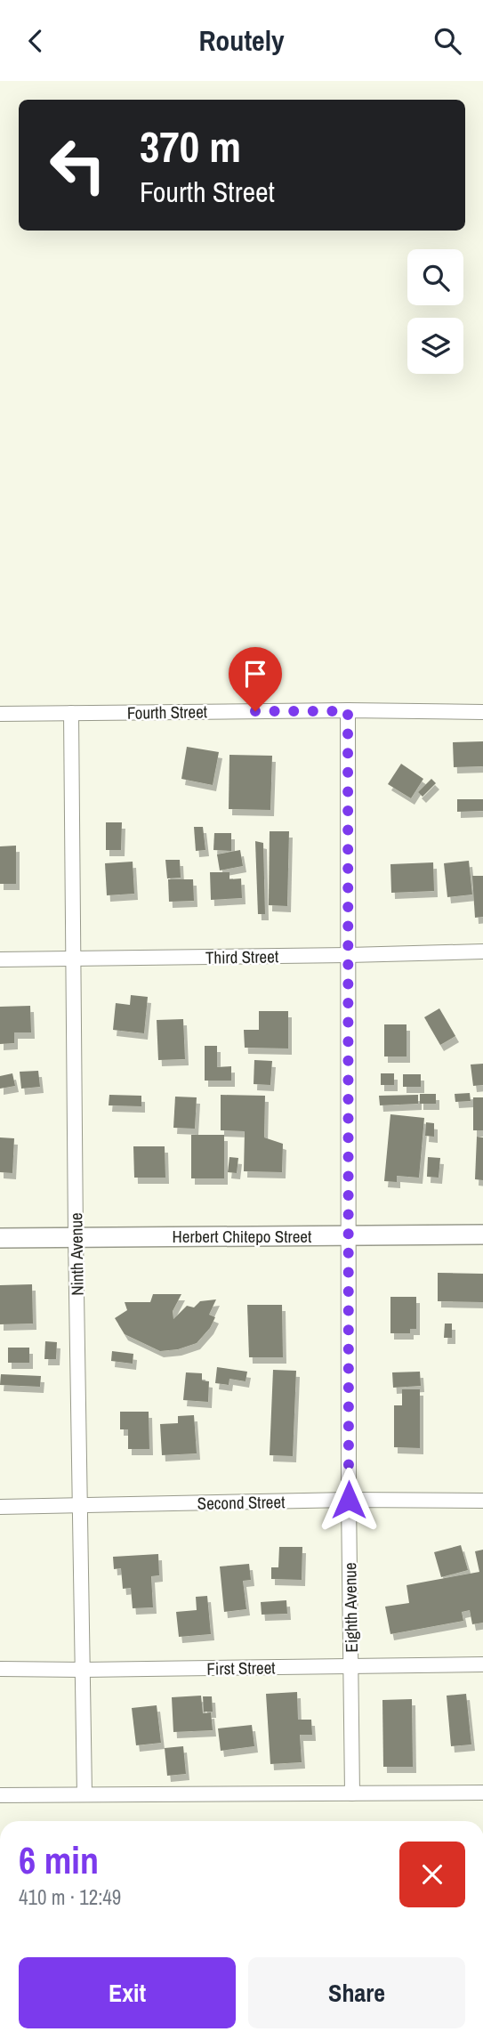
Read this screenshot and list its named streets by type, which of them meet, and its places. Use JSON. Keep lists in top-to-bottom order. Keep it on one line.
{"streets":{"main road":["Herbert Chitepo Street"],"street":["Fourth Street","Third Street","Ninth Avenue","Second Street","Eighth Avenue","First Street"]},"crossings":[["Fourth Street","Ninth Avenue"],["Fourth Street","Eighth Avenue"],["Third Street","Ninth Avenue"],["Third Street","Eighth Avenue"],["Herbert Chitepo Street","Ninth Avenue"],["Herbert Chitepo Street","Eighth Avenue"],["Ninth Avenue","Second Street"],["Ninth Avenue","First Street"],["Second Street","Eighth Avenue"],["Eighth Avenue","First Street"]],"page":{"header":"Routely","turn":["370 m","Fourth Street"],"heading":["6 min","410 m · 12:49"],"buttons":["Exit","Share"]}}
